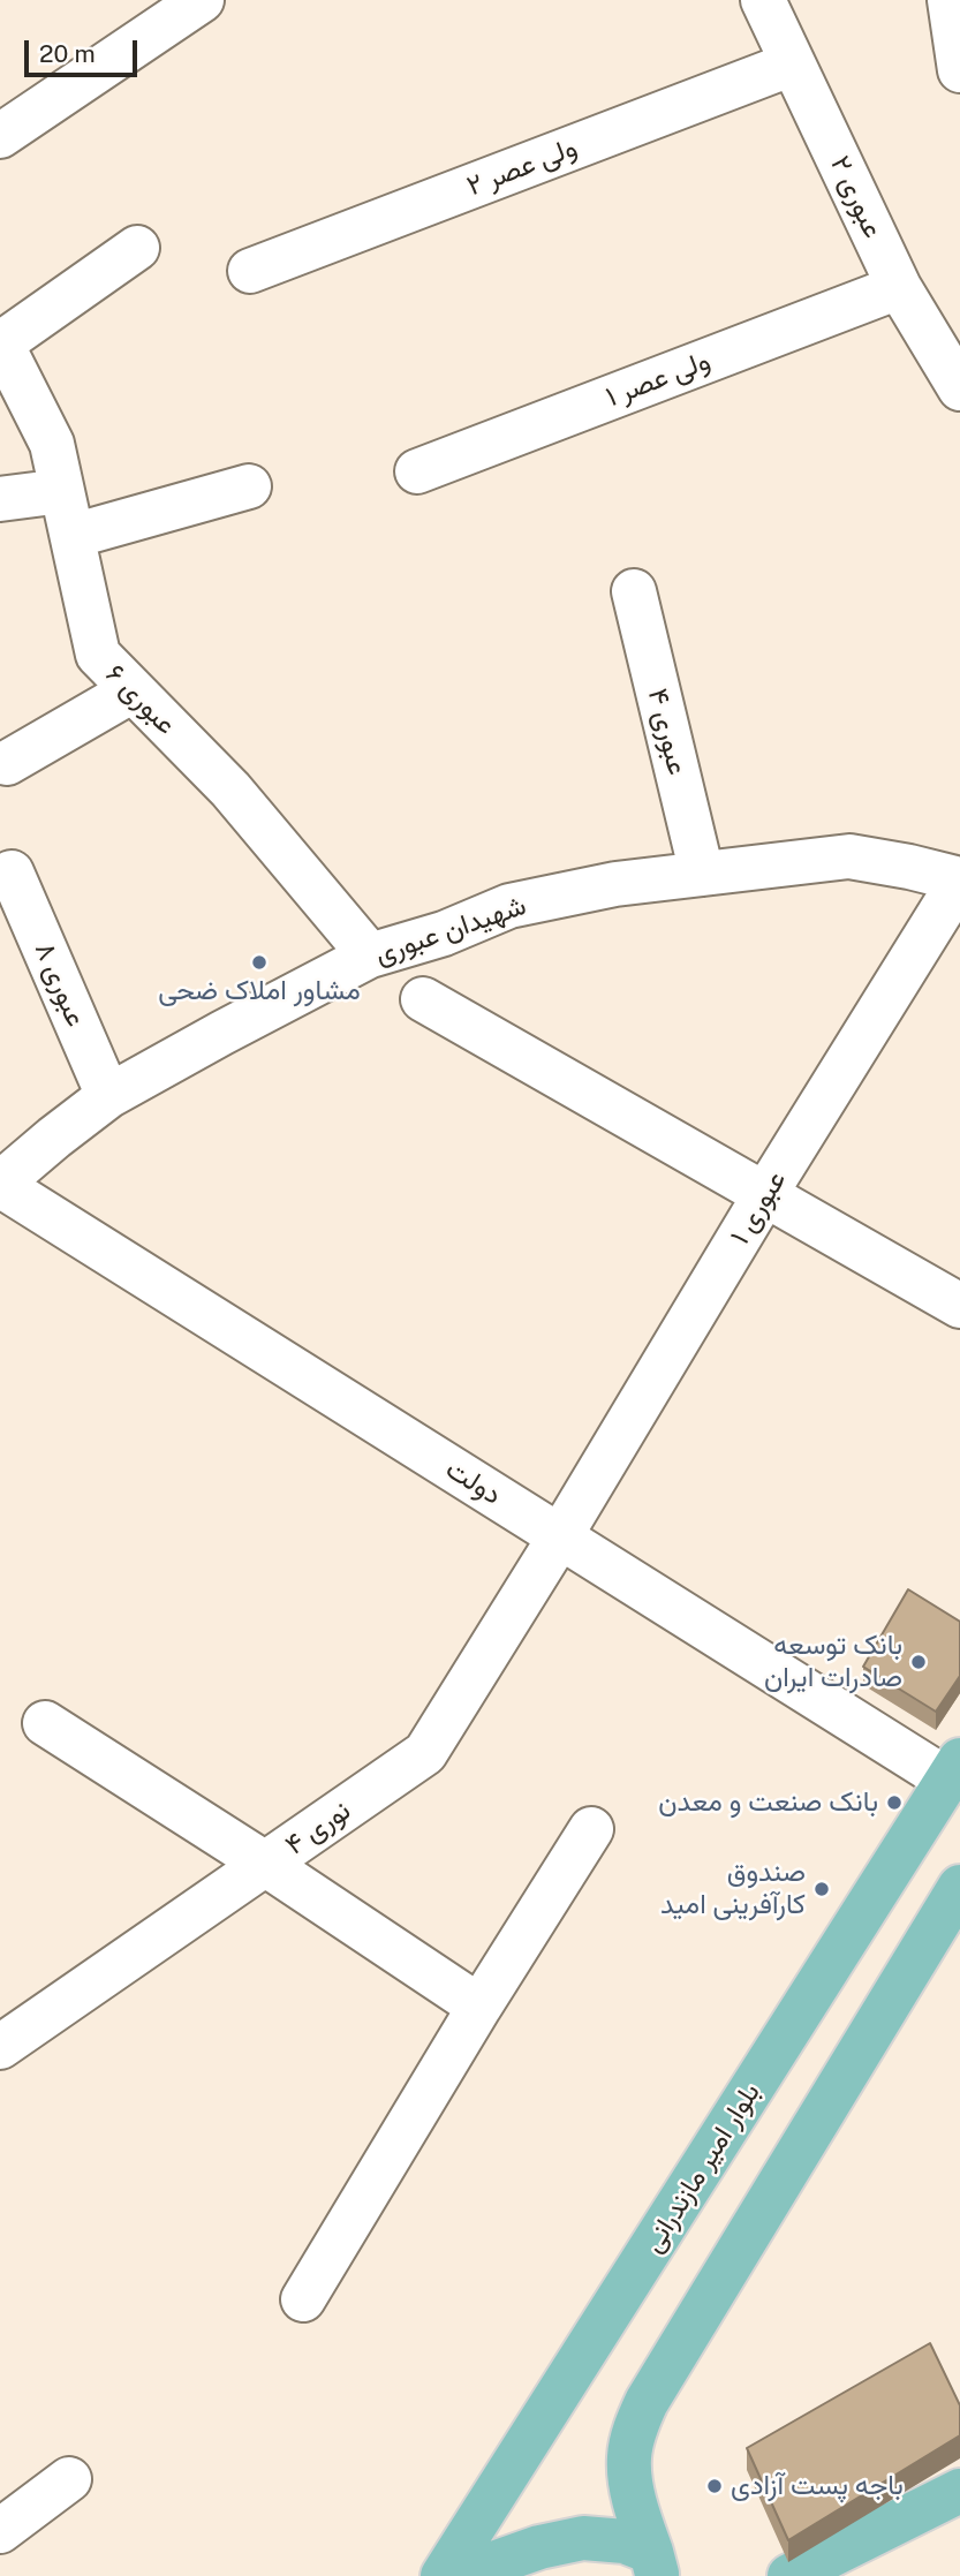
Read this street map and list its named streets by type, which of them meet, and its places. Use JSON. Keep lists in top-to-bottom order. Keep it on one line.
{"streets":{"main road":["بلوار امیر مازندرانی"],"street":["ولی عصر ۲","عبوری ۲","ولی عصر ۱","عبوری ۶","عبوری ۴","شهیدان عبوری","عبوری ۸","عبوری ۱","دولت","نوری ۴"]},"crossings":[["ولی عصر ۲","عبوری ۲"],["عبوری ۲","ولی عصر ۱"],["عبوری ۶","شهیدان عبوری"],["عبوری ۴","شهیدان عبوری"],["شهیدان عبوری","عبوری ۸"],["شهیدان عبوری","عبوری ۱"],["شهیدان عبوری","دولت"],["عبوری ۱","دولت"],["عبوری ۱","نوری ۴"],["دولت","نوری ۴"],["دولت","بلوار امیر مازندرانی"]],"places":["مشاور املاک ضحی","بانک توسعه صادرات ایران","بانک صنعت و معدن","صندوق کارآفرینی امید","باجه پست آزادی"],"scale_bar":"20 m"}
